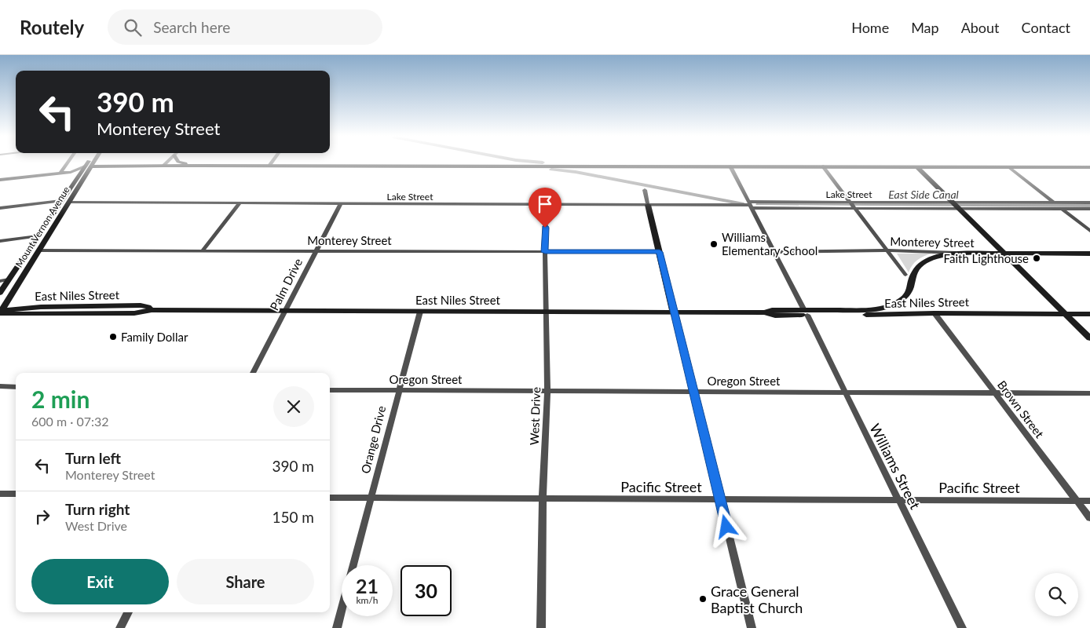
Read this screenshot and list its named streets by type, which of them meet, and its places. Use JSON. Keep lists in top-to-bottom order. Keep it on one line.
{"streets":{"main road":["Mount Vernon Avenue","Monterey Street","East Niles Street"],"street":["Lake Street","Palm Drive","Oregon Street","Brown Street","West Drive","Orange Drive","Williams Street","Pacific Street"]},"crossings":[["Lake Street","Mount Vernon Avenue"],["Lake Street","Palm Drive"],["Lake Street","West Drive"],["Lake Street","Williams Street"],["Mount Vernon Avenue","Monterey Street"],["Mount Vernon Avenue","East Niles Street"],["Monterey Street","Palm Drive"],["Monterey Street","East Niles Street"],["Monterey Street","West Drive"],["Monterey Street","Williams Street"],["Palm Drive","East Niles Street"],["East Niles Street","Brown Street"],["East Niles Street","West Drive"],["East Niles Street","Orange Drive"],["East Niles Street","Williams Street"],["Oregon Street","Brown Street"],["Oregon Street","West Drive"],["Oregon Street","Orange Drive"],["Oregon Street","Williams Street"],["Brown Street","Pacific Street"],["West Drive","Pacific Street"],["Orange Drive","Pacific Street"],["Williams Street","Pacific Street"]],"water":["East Side Canal"],"places":["Williams Elementary School","Faith Lighthouse","Family Dollar","Grace General Baptist Church"],"page":{"header":"Routely","search":"Search here","nav":["Home","Map","About","Contact"],"turn":["390 m","Monterey Street"],"heading":["2 min","600 m · 07:32"],"list":[{"name":"Turn left","note":"Monterey Street","value":"390 m"},{"name":"Turn right","note":"West Drive","value":"150 m"}],"buttons":["Exit","Share"],"speed":"21 km/h","limit":"30"}}
